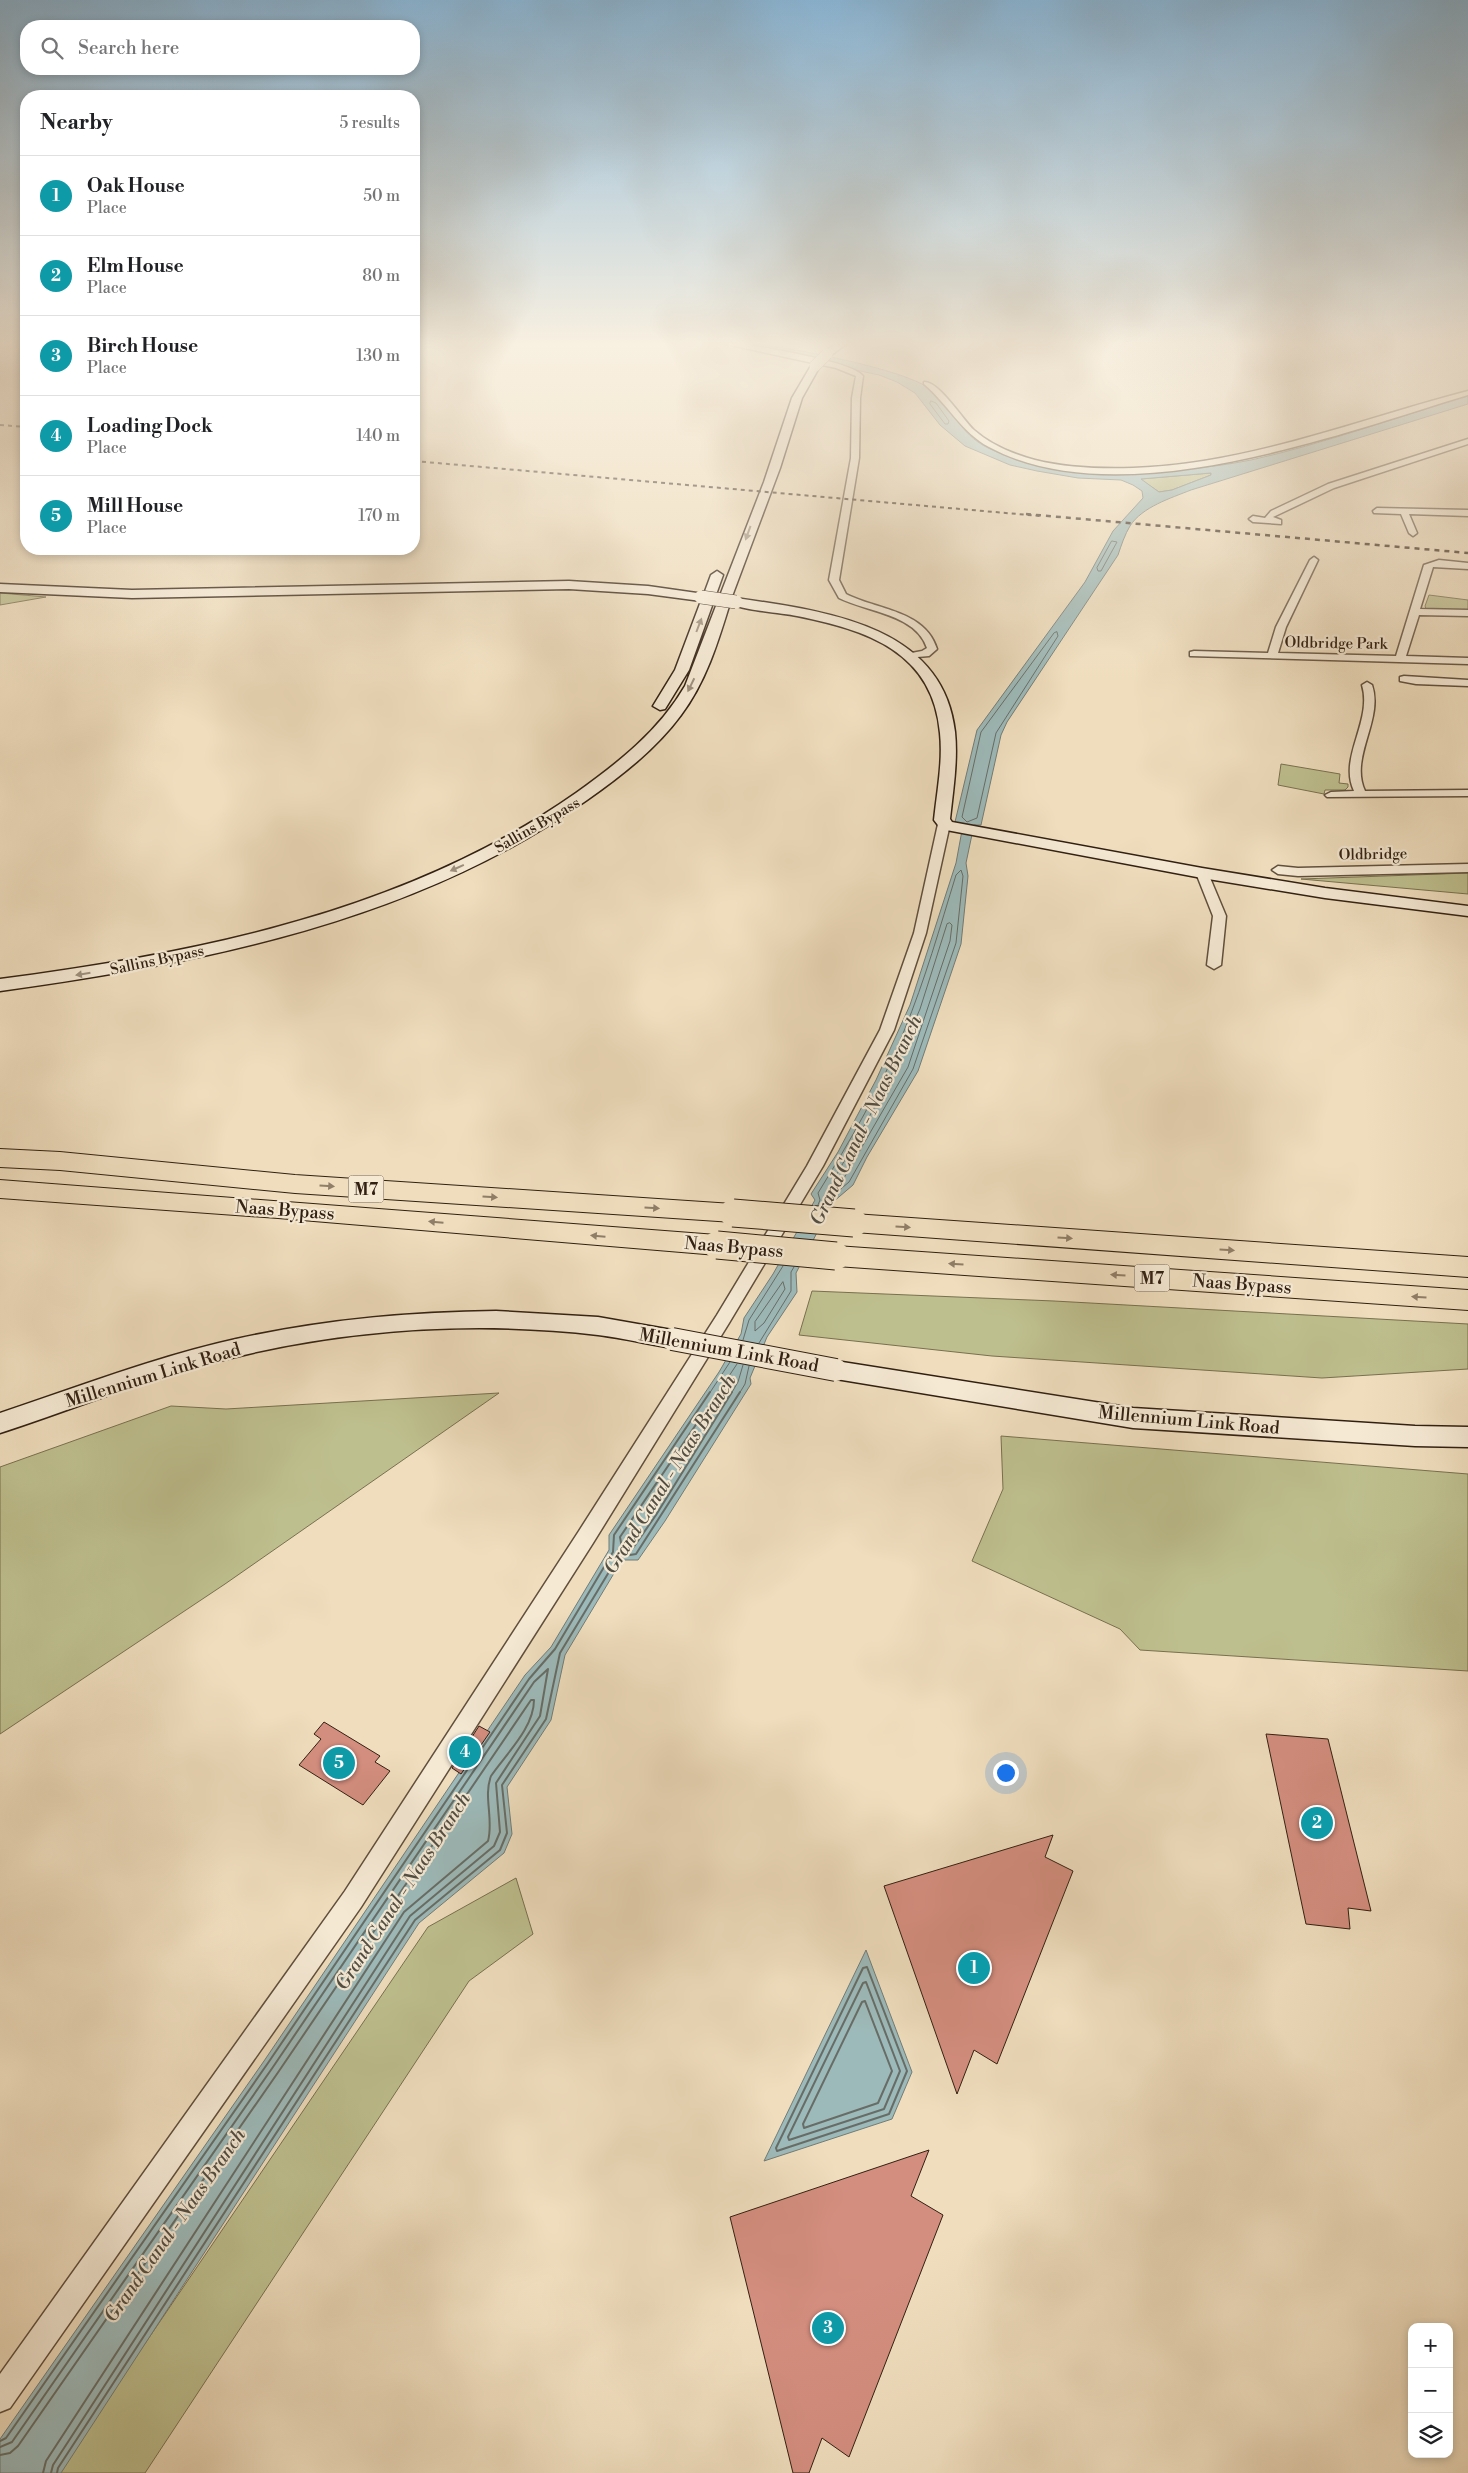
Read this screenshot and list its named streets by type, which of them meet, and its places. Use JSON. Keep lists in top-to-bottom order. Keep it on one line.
{"streets":{"highway":["M7","Naas Bypass"],"main road":["Sallins Bypass","Millennium Link Road"],"street":["Oldbridge Park","Oldbridge"]},"crossings":[["M7","Naas Bypass"]],"water":["Grand Canal - Naas Branch"],"page":{"search":"Search here","heading":["Nearby","5 results"],"list":[{"mark":"1","name":"Oak House","note":"Place","value":"50 m"},{"mark":"2","name":"Elm House","note":"Place","value":"80 m"},{"mark":"3","name":"Birch House","note":"Place","value":"130 m"},{"mark":"4","name":"Loading Dock","note":"Place","value":"140 m"},{"mark":"5","name":"Mill House","note":"Place","value":"170 m"}],"pins":["4","5","2","1","3"],"map_buttons":["+","−"]}}
